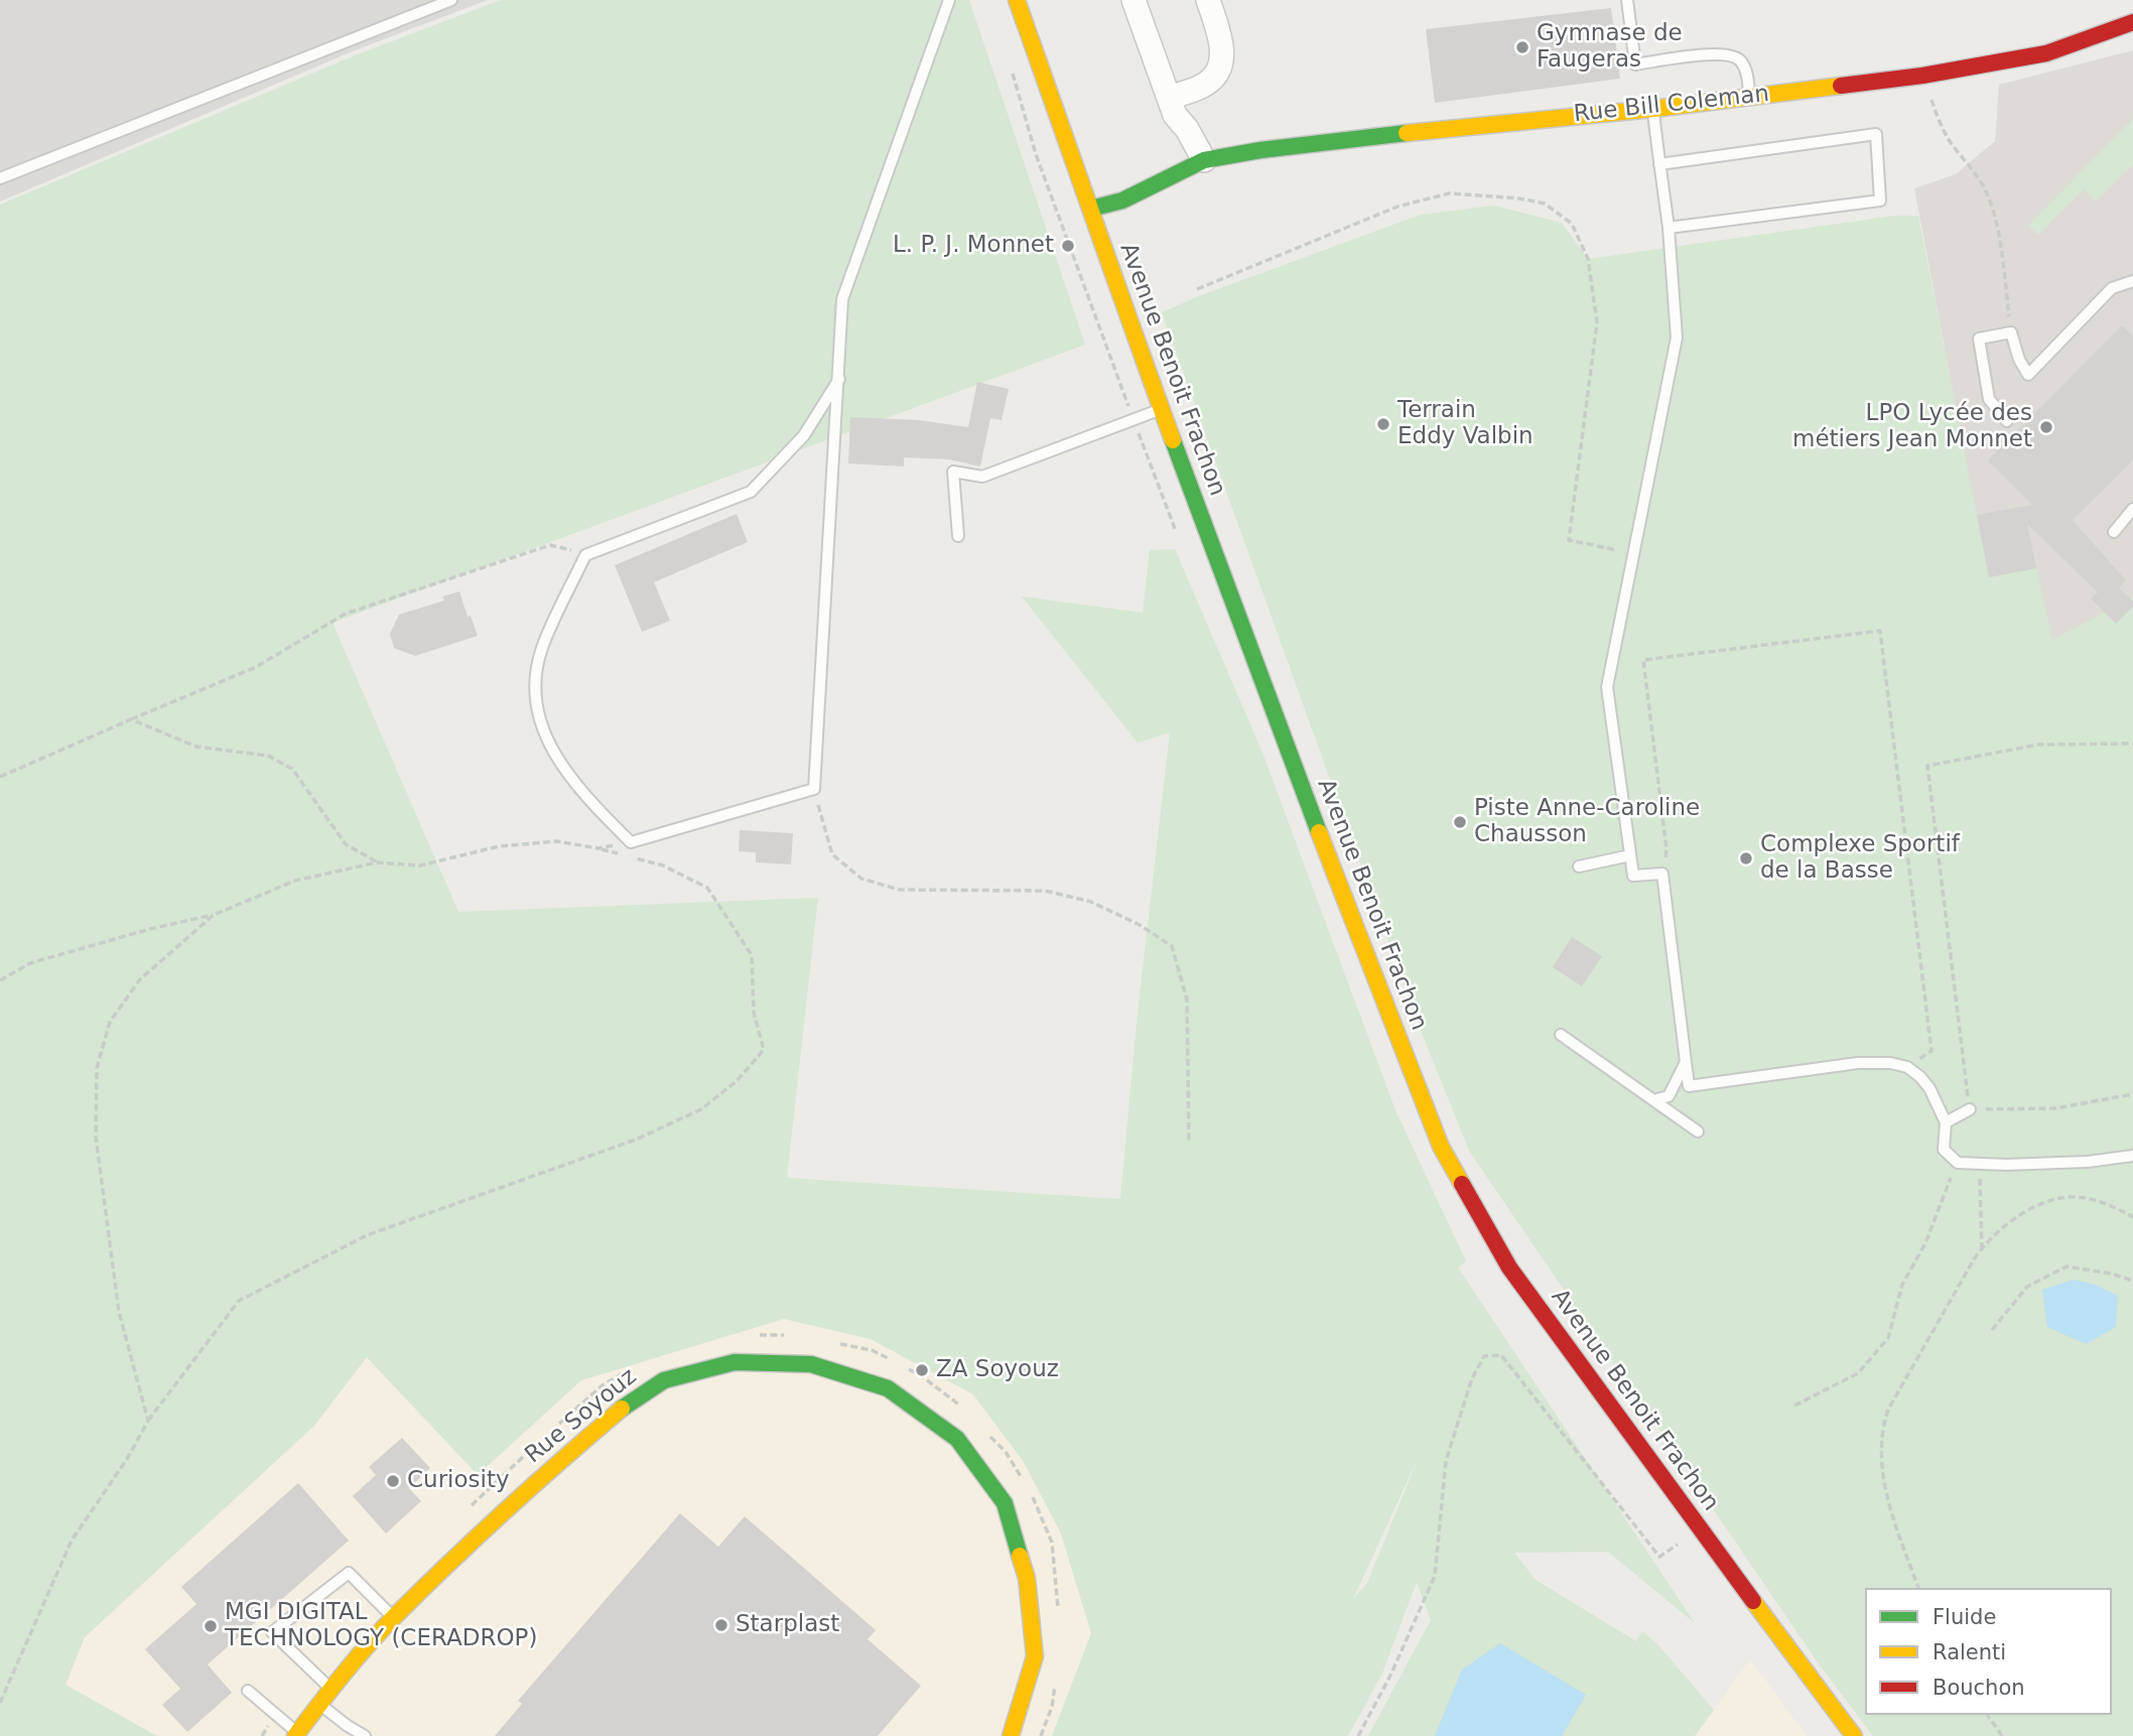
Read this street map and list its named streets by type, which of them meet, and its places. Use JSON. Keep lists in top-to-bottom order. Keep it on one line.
{"streets":{"street":["Rue Bill Coleman","Avenue Benoit Frachon","Rue Soyouz"]},"crossings":[["Rue Bill Coleman","Avenue Benoit Frachon"]],"places":["Gymnase de Faugeras","L. P. J. Monnet","Terrain Eddy Valbin","LPO Lycée des métiers Jean Monnet","Piste Anne-Caroline Chausson","Complexe Sportif de la Basse","ZA Soyouz","Curiosity","Starplast","MGI DIGITAL TECHNOLOGY (CERADROP)"],"legend":["Fluide","Ralenti","Bouchon"]}
